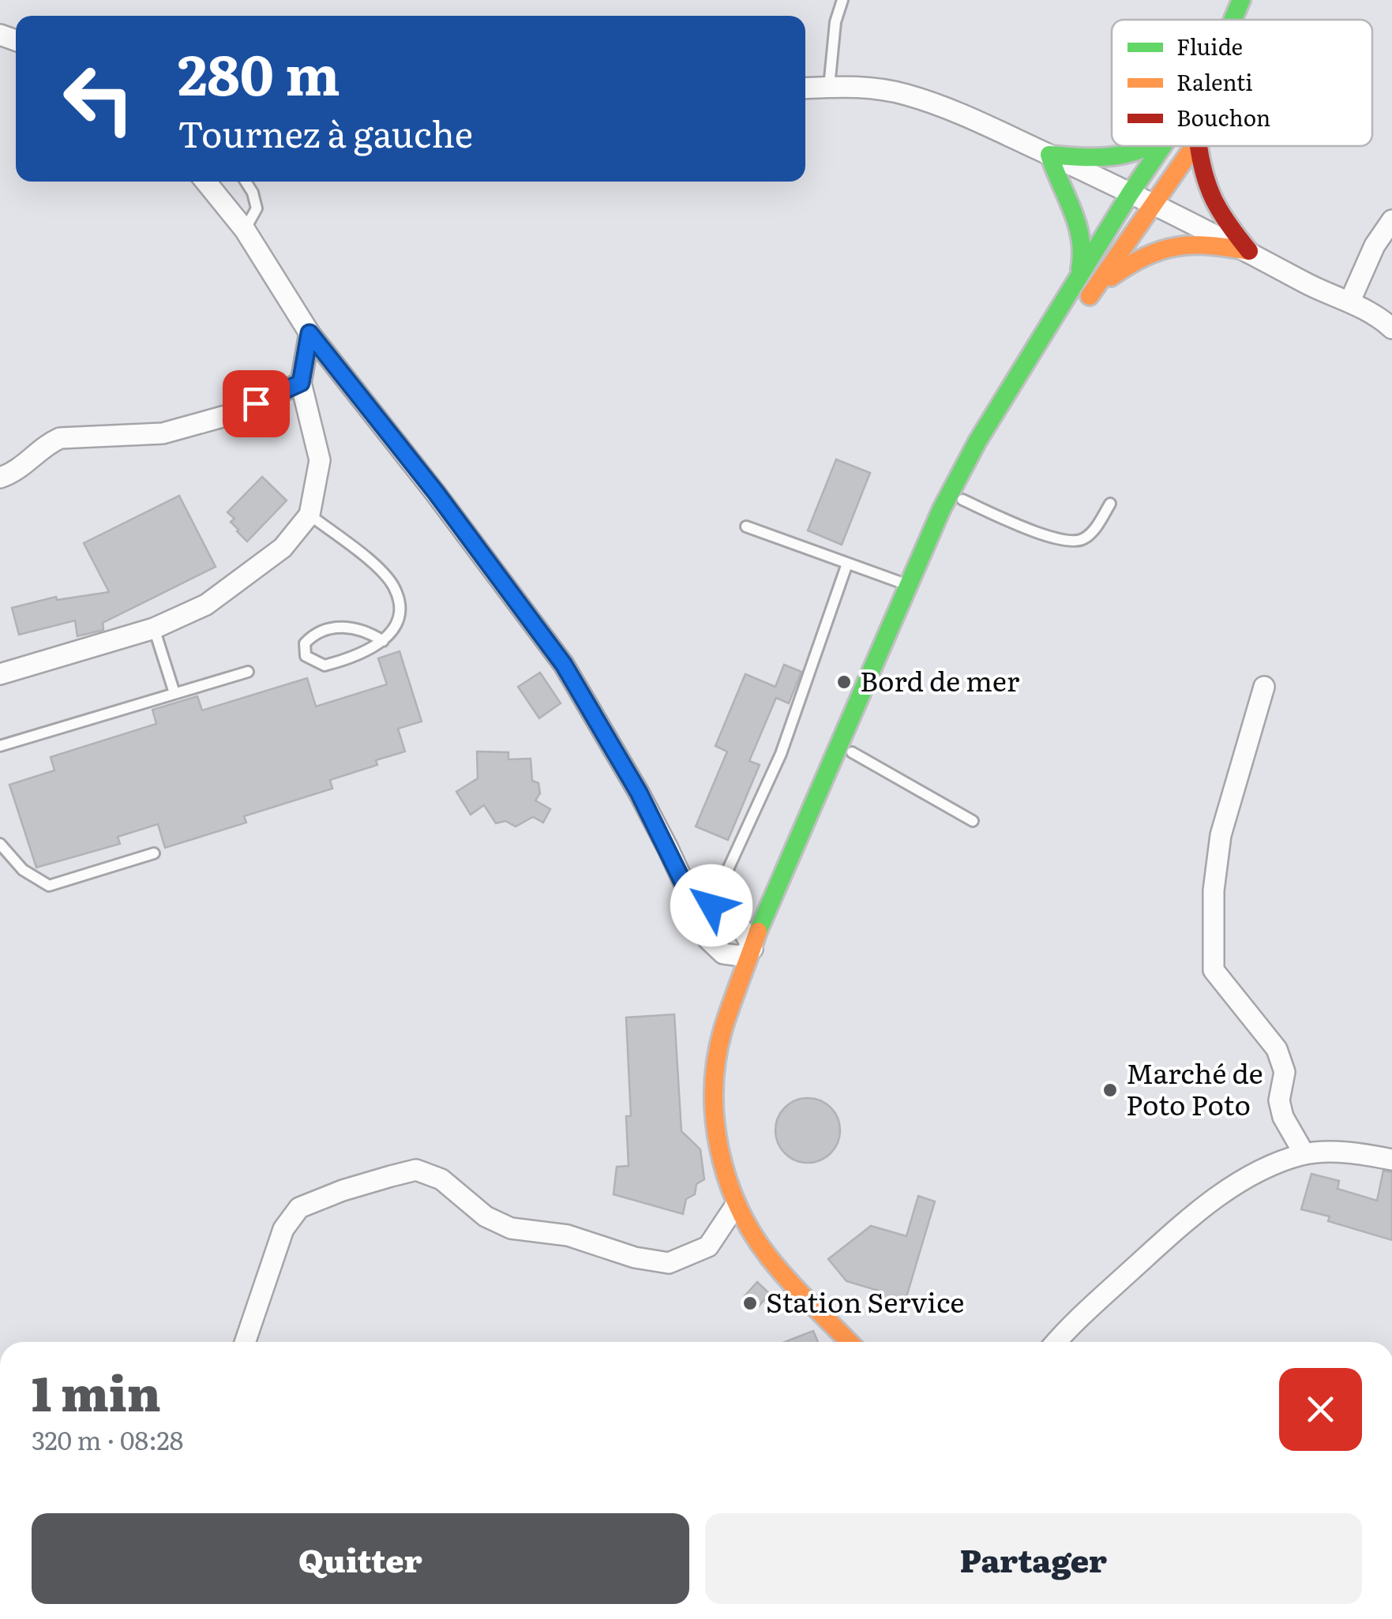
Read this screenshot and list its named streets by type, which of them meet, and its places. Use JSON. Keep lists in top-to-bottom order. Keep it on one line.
{"places":["Bord de mer","Marché de Poto Poto","Station Service"],"legend":["Fluide","Ralenti","Bouchon"],"page":{"turn":["280 m","Tournez à gauche"],"heading":["1 min","320 m · 08:28"],"buttons":["Quitter","Partager"]}}
